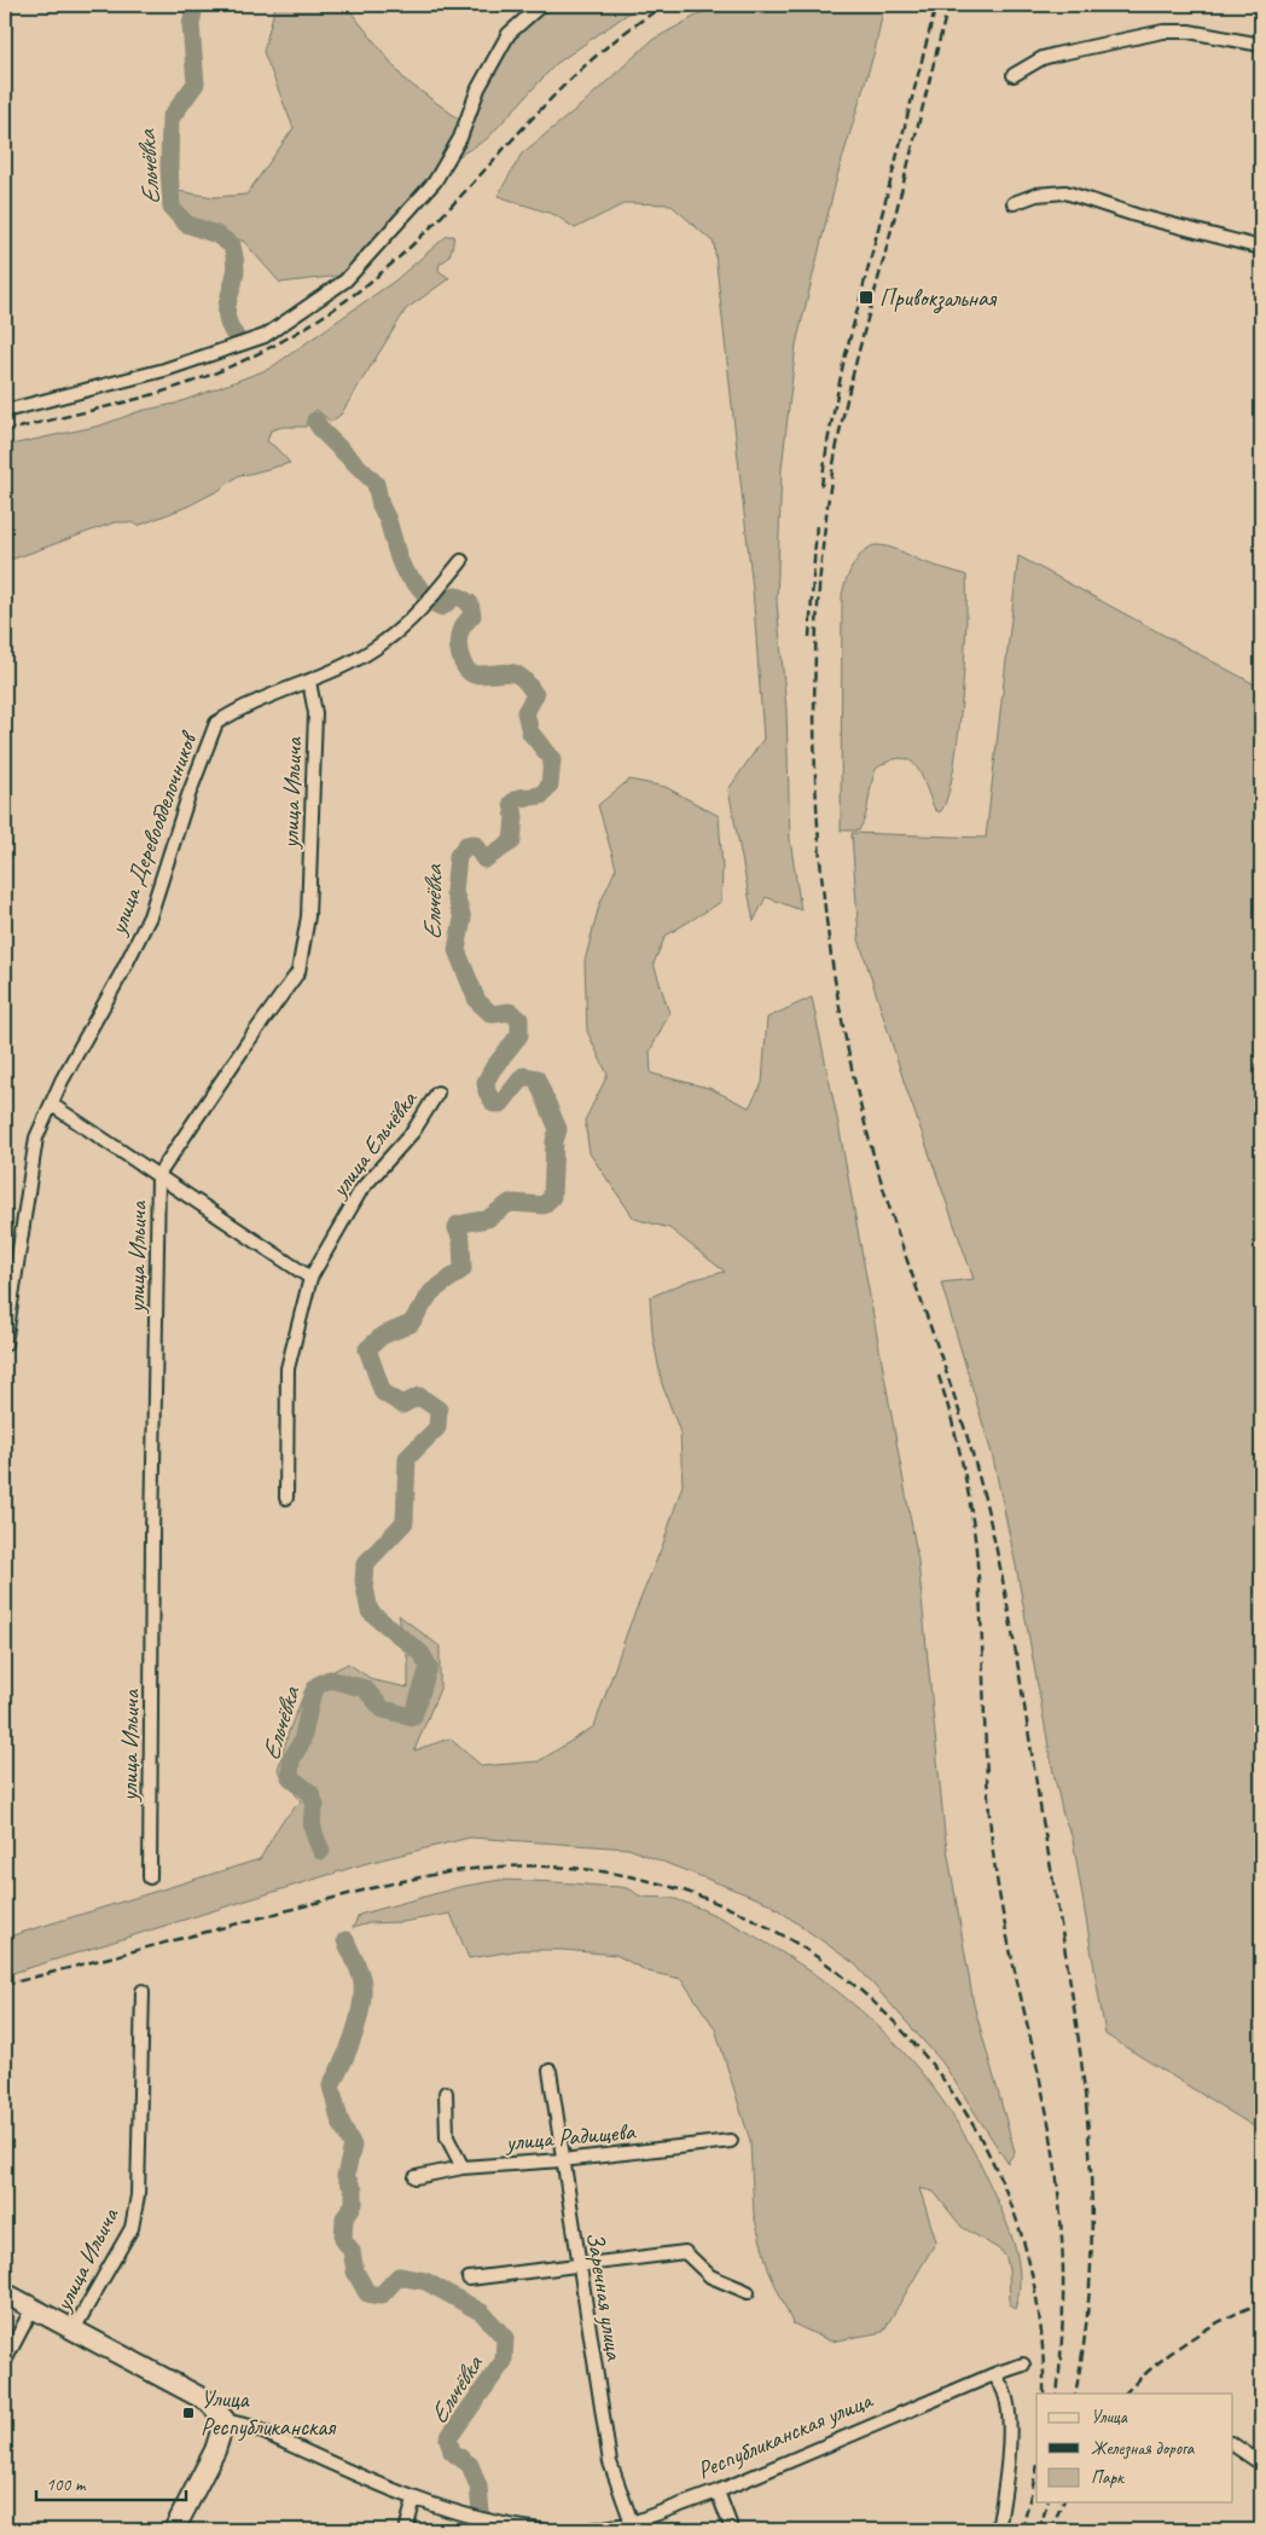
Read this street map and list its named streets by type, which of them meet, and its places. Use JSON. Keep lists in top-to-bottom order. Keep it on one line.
{"streets":{"street":["улица Ильича","улица Деревообделочников","улица Ельчёвка","улица Радищева","Заречная улица","Республиканская улица"]},"crossings":[["улица Ильича","улица Деревообделочников"],["улица Радищева","Заречная улица"],["Заречная улица","Республиканская улица"]],"water":["Ельчёвка"],"places":{"transit":["Привокзальная","Улица Республиканская"]},"legend":["Улица","Железная дорога","Парк"],"scale_bar":"100 m"}
